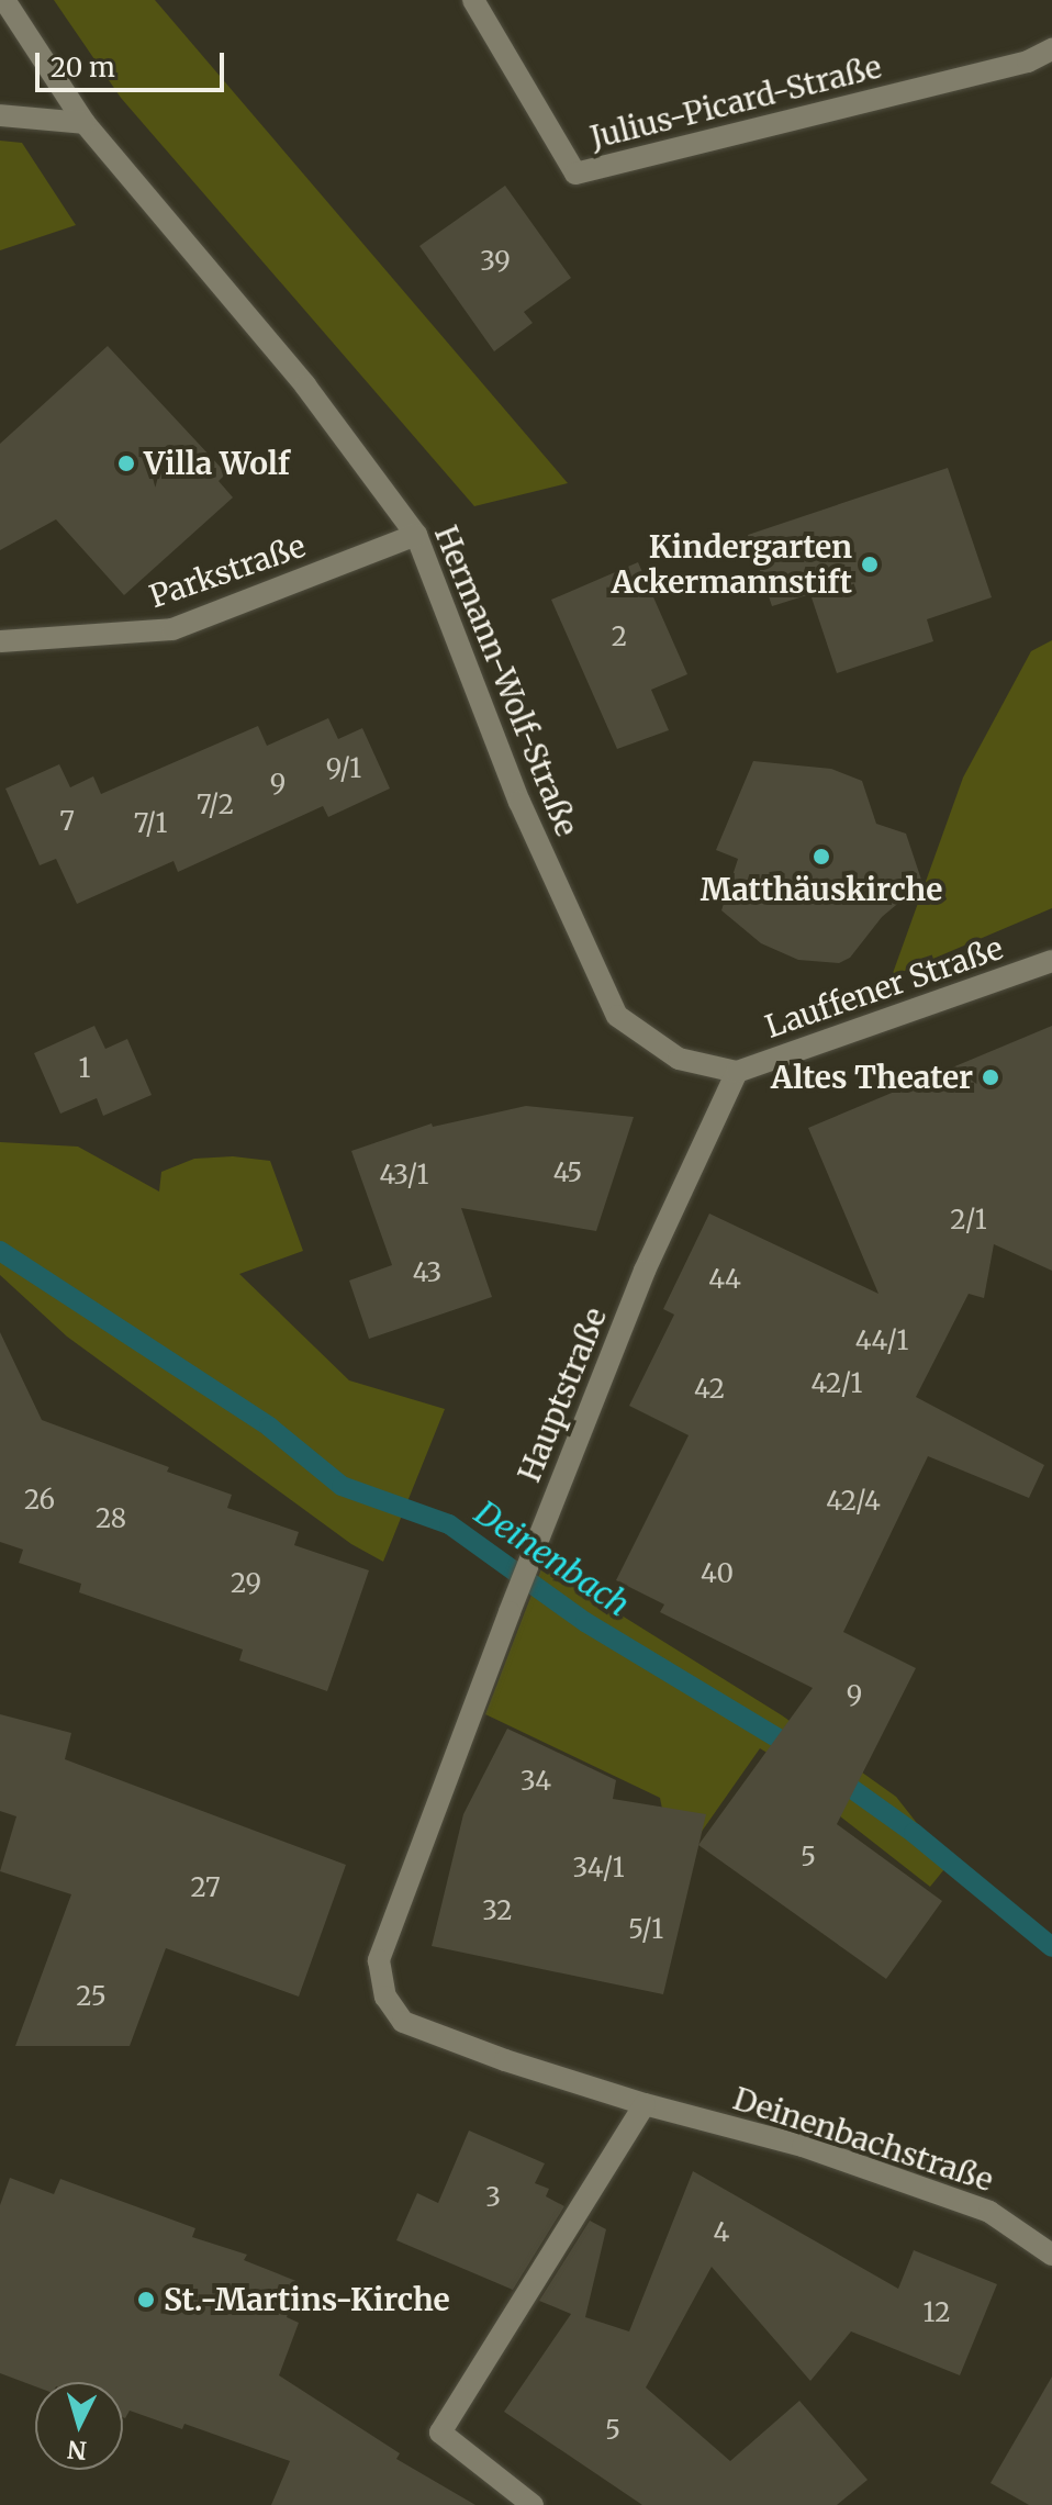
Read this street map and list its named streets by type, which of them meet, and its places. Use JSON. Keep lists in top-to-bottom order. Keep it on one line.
{"streets":{"street":["Julius-Picard-Straße","Parkstraße","Hermann-Wolf-Straße","Lauffener Straße","Hauptstraße","Deinenbachstraße"]},"crossings":[["Parkstraße","Hermann-Wolf-Straße"],["Hermann-Wolf-Straße","Lauffener Straße"],["Hermann-Wolf-Straße","Hauptstraße"],["Lauffener Straße","Hauptstraße"],["Hauptstraße","Deinenbachstraße"]],"water":["Deinenbach"],"places":["Villa Wolf","Kindergarten Ackermannstift","Matthäuskirche","Altes Theater","St.-Martins-Kirche"],"house_numbers":["39","2","9/1","9","7/2","7","7/1","1","45","43/1","2/1","43","44","44/1","42/1","42","26","42/4","28","40","29","9","34","5","34/1","27","32","5/1","25","3","4","12","5"],"scale_bar":"20 m","north":"bottom"}
